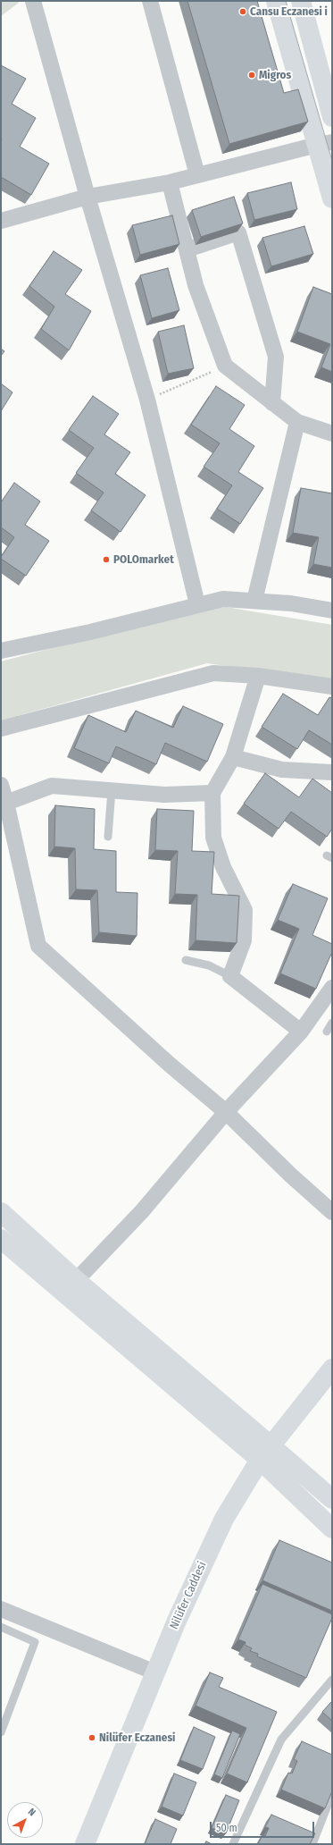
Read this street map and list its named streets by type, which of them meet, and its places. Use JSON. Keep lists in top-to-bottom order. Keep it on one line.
{"streets":{"main road":["Nilüfer Caddesi"]},"places":["Cansu Eczanesi i","Migros","POLOmarket","Nilüfer Eczanesi"],"scale_bar":"50 m","north":"top right"}
